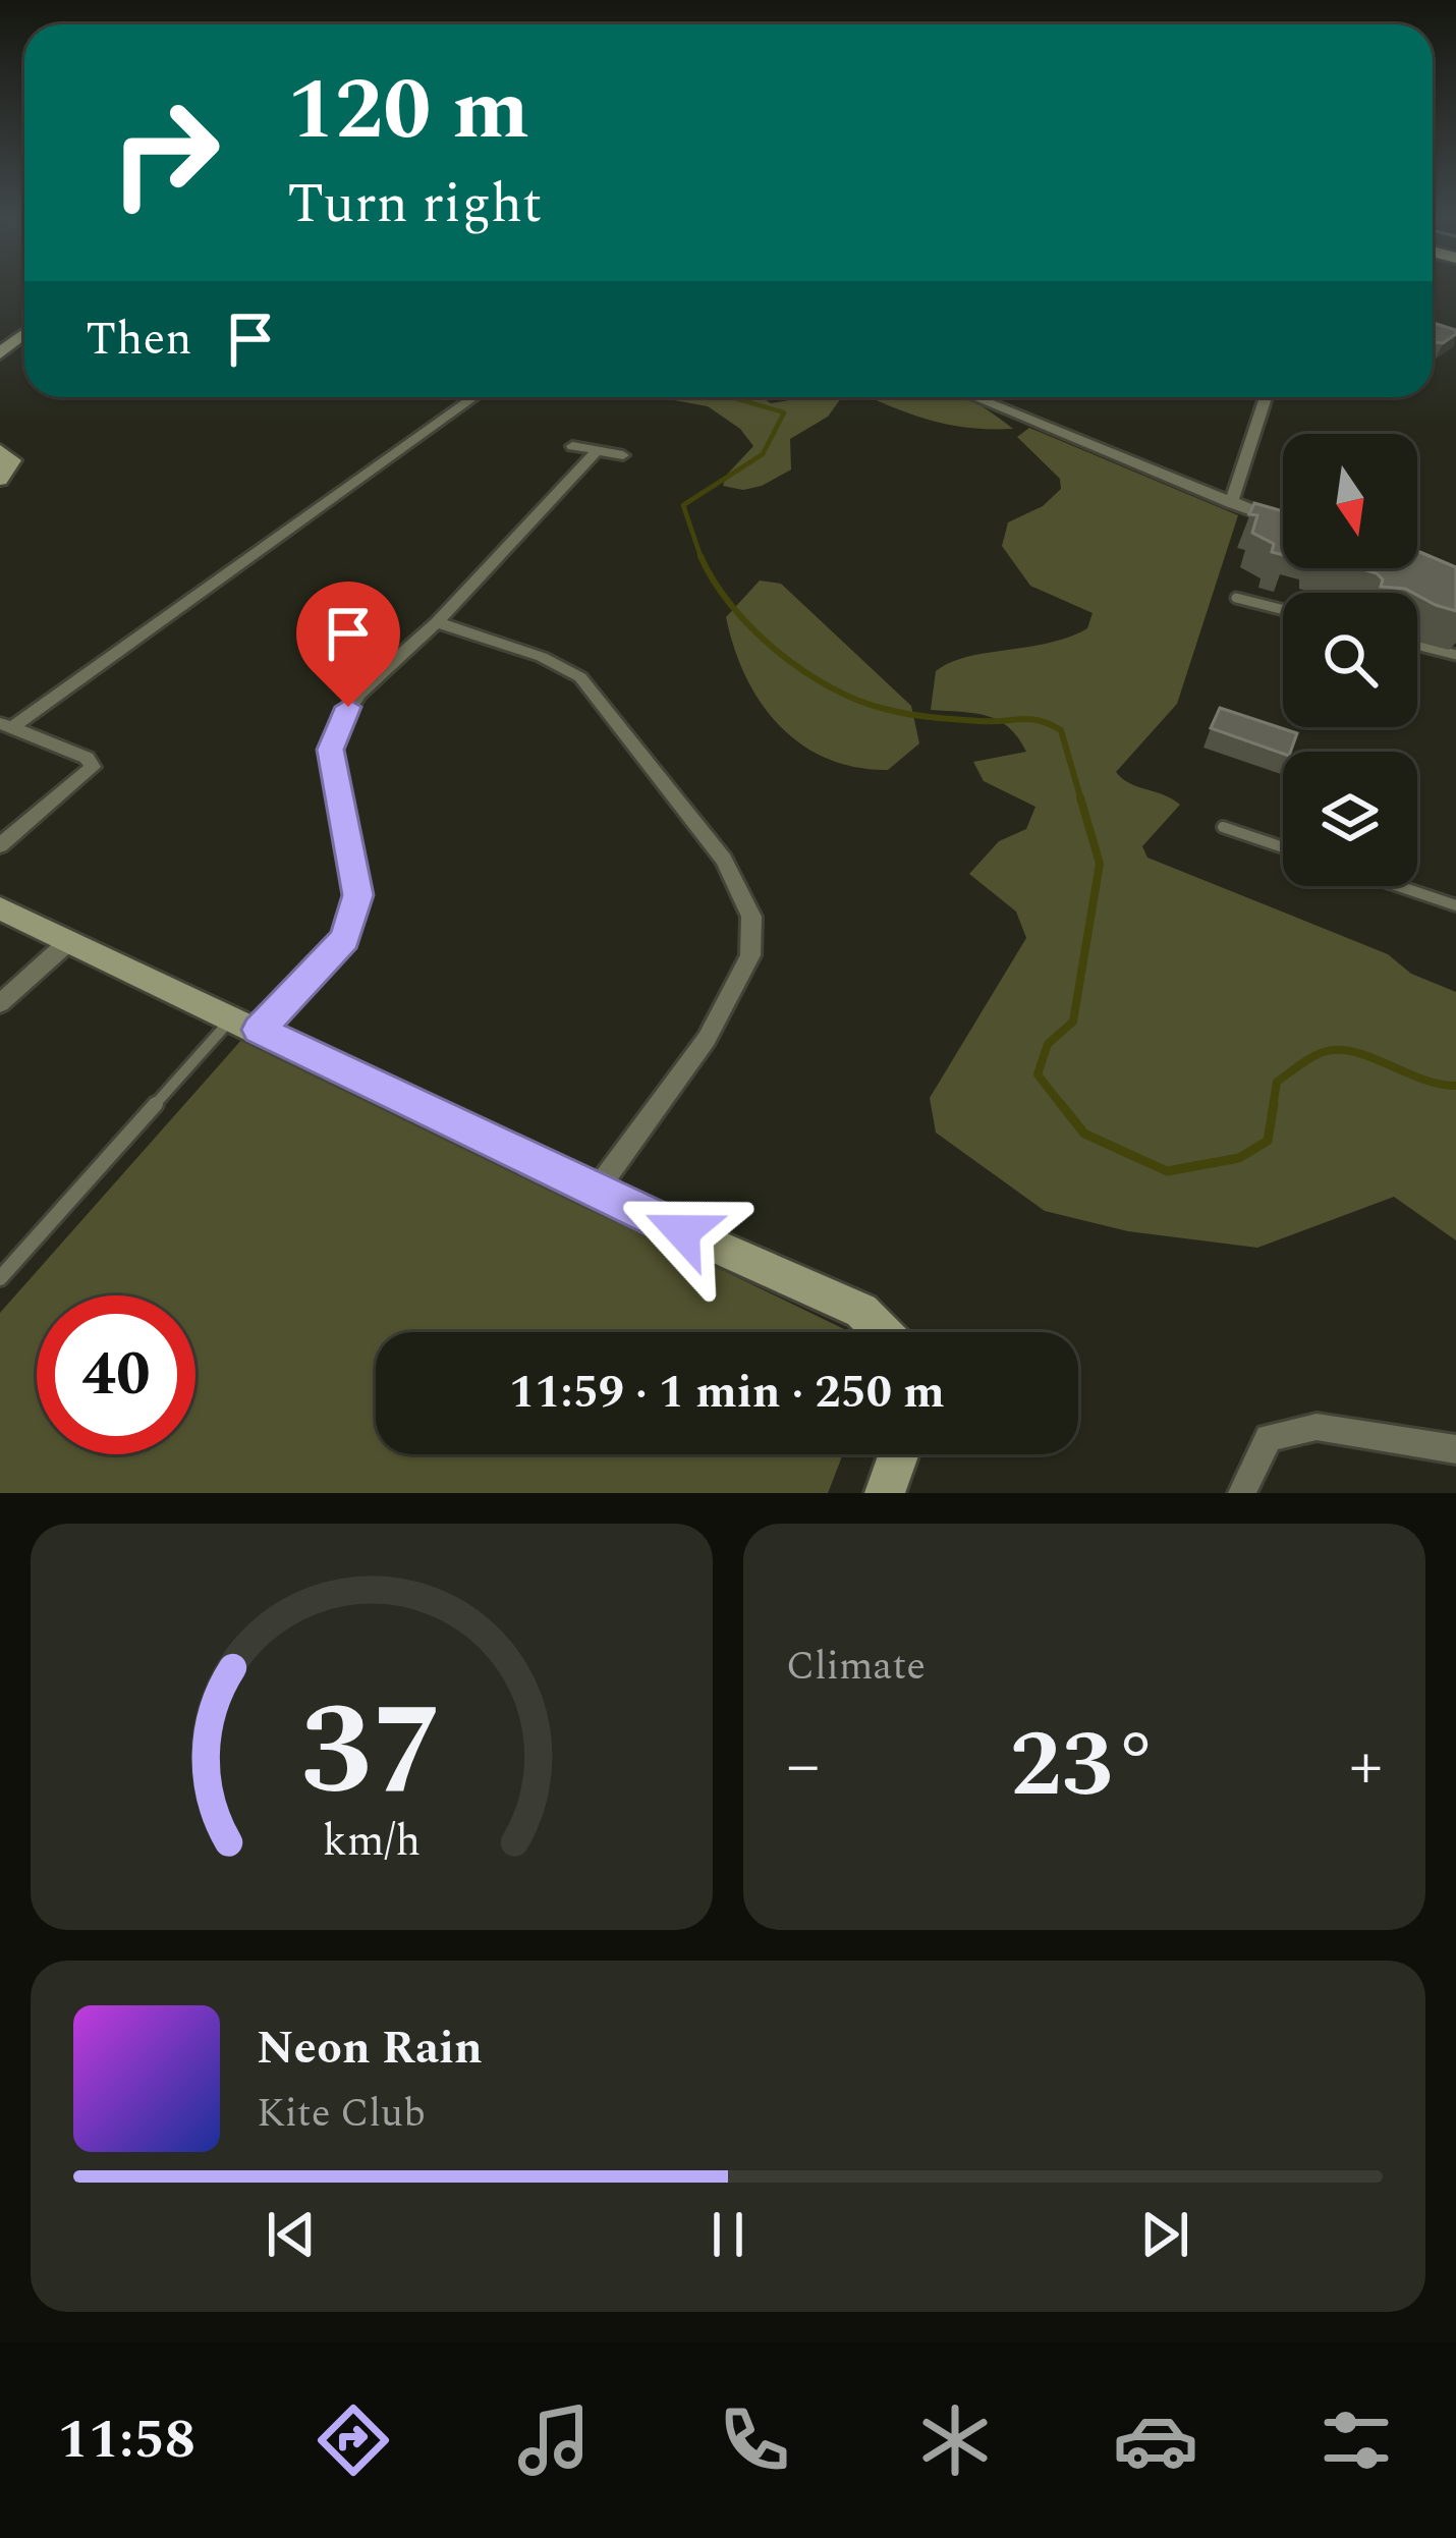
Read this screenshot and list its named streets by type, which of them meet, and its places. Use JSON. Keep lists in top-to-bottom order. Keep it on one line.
{"north":"bottom","page":{"turn":["120 m","Turn right"],"then":"Then","limit":"40","trip":"11:59 · 1 min · 250 m","tile":"Climate","heat":["−","23°","+"],"song":["Neon Rain","Kite Club"],"tabs":"11:58","gauge":["37","km/h"]}}
